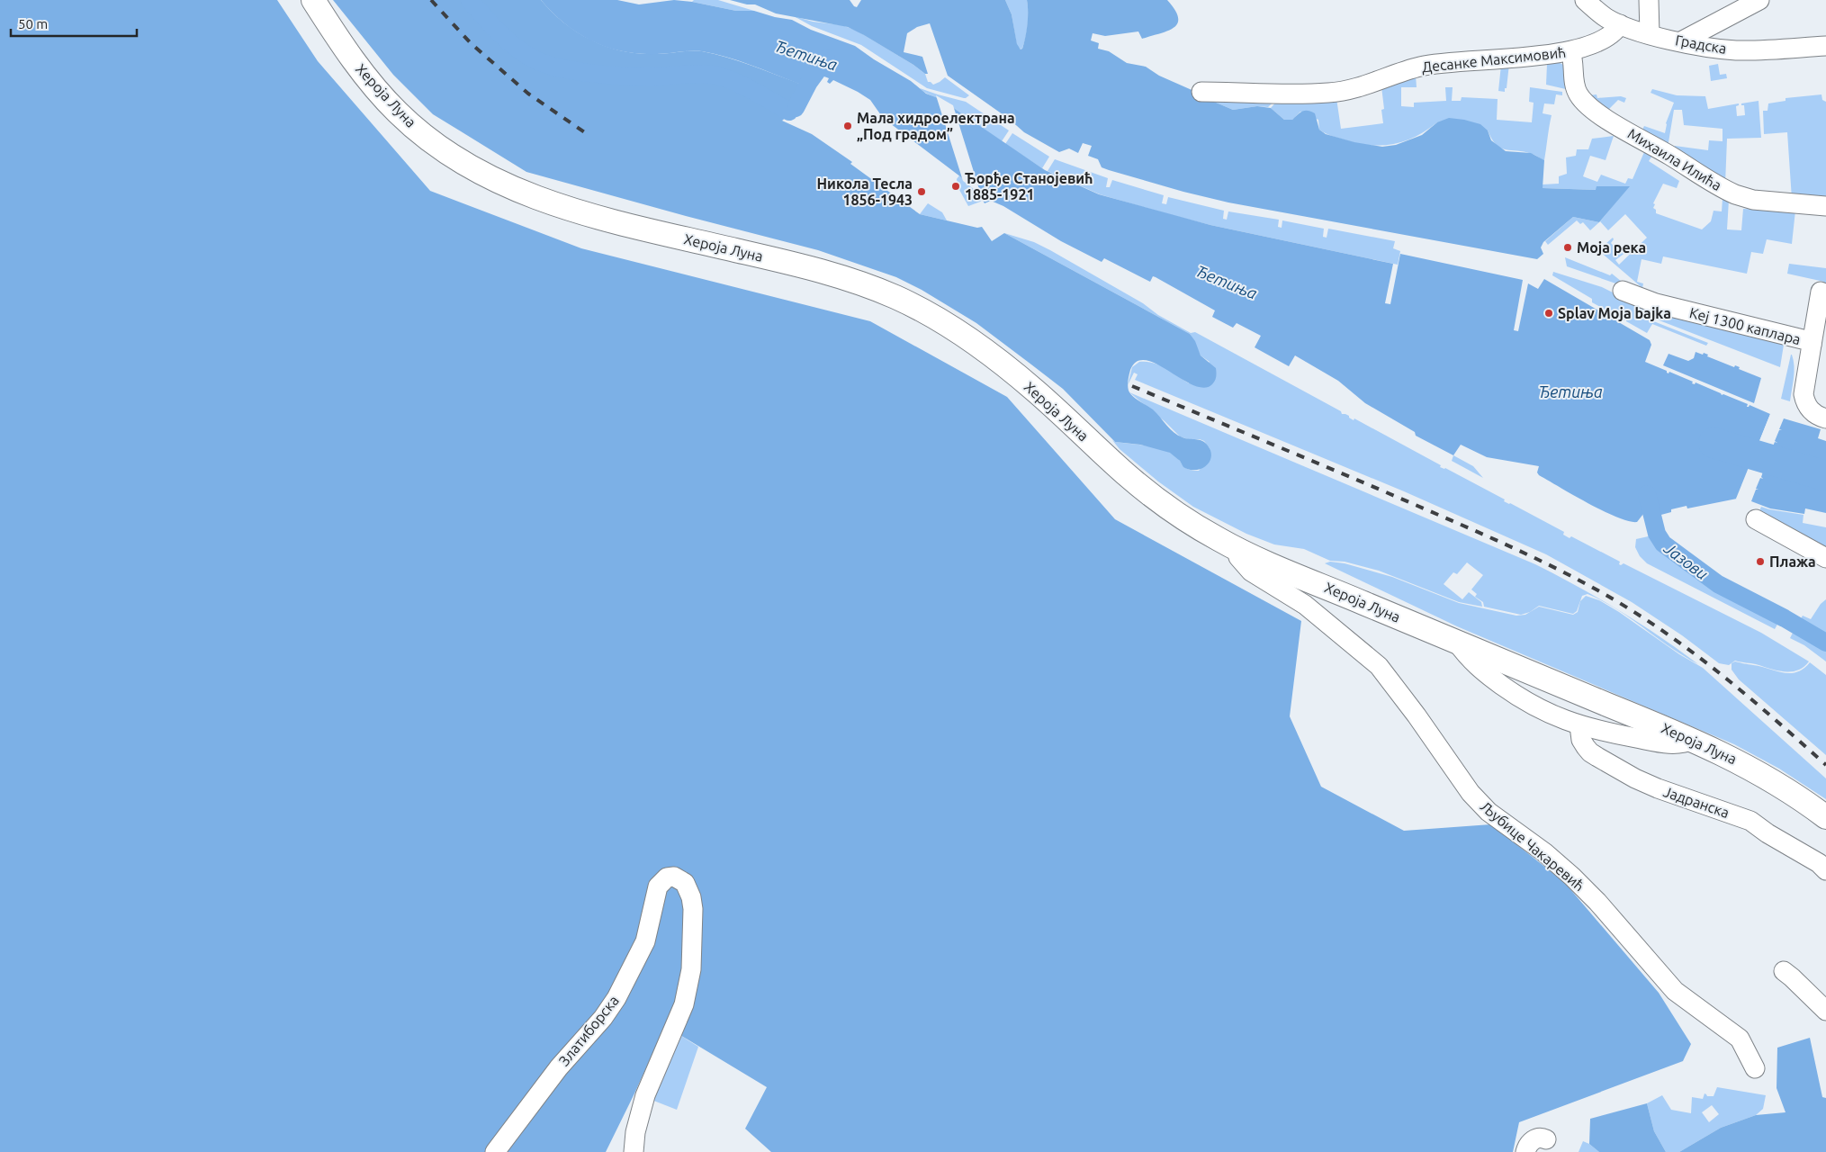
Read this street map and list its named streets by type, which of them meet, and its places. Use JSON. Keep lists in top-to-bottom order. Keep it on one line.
{"streets":{"main road":["Хероја Луна"],"street":["Градска","Десанке Максимовић","Михаила Илића","Кеј 1300 каплара","Јадранска","Љубице Чакаревић","Златиборска"]},"crossings":[["Градска","Десанке Максимовић"],["Десанке Максимовић","Михаила Илића"],["Хероја Луна","Љубице Чакаревић"]],"water":["Ђетиња","Јазови"],"places":["Мала хидроелектрана „Под градом”","Ђорђе Станојевић 1885-1921","Никола Тесла 1856-1943","Моја река","Splav Moja bajka","Плажа"],"scale_bar":"50 m"}
